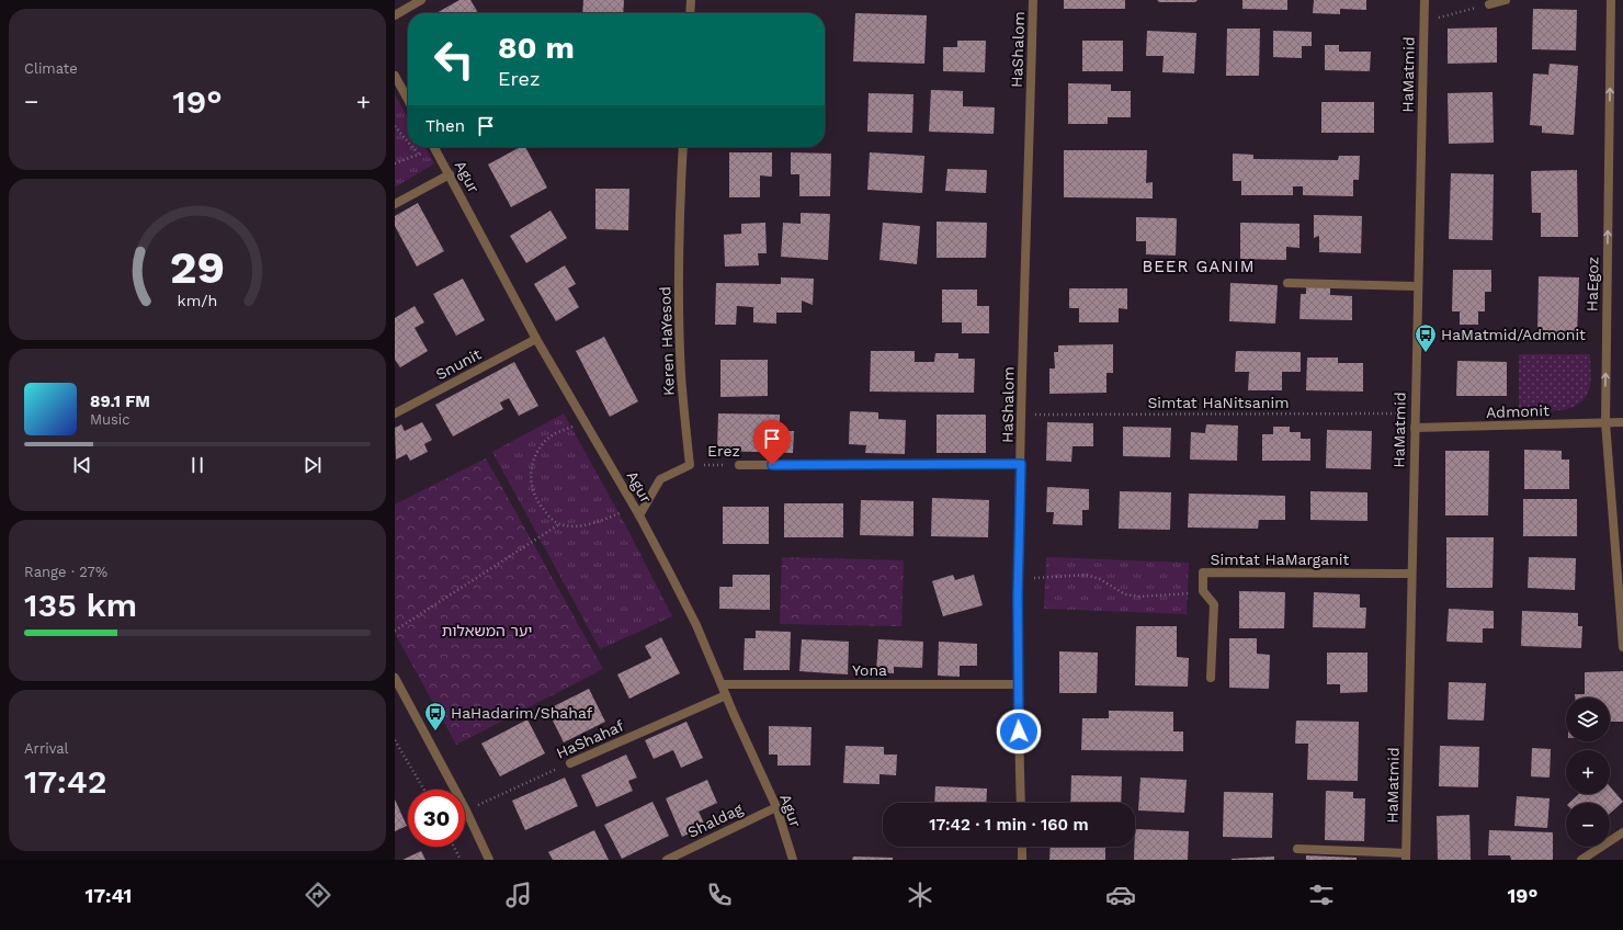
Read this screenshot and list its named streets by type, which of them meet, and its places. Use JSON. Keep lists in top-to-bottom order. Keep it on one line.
{"streets":{"street":["HaShalom","HaMatmid","Agur","HaEgoz","Keren HaYesod","Snunit","Admonit","Erez","Simtat HaMarganit","Yona","HaShahaf","Shaldag"],"path":["Simtat HaNitsanim"]},"crossings":[["HaShalom","Simtat HaNitsanim"],["HaShalom","Erez"],["HaShalom","Yona"],["HaMatmid","Simtat HaNitsanim"],["HaMatmid","Admonit"],["HaMatmid","Simtat HaMarganit"],["Agur","Snunit"],["Agur","Yona"],["Agur","HaShahaf"],["Agur","Shaldag"],["HaEgoz","Admonit"],["Keren HaYesod","Erez"]],"one_way":["HaEgoz"],"districts":["BEER GANIM"],"parks":["יער המשאלות"],"places":{"bus stop":["HaMatmid/Admonit","HaHadarim/Shahaf"]},"page":{"tile":["Climate",["Range · 27%","135 km"],["Arrival","17:42"]],"turn":["80 m","Erez"],"heat":["−","19°","+"],"then":"Then","song":["89.1 FM","Music"],"map_buttons":["+","−"],"limit":"30","trip":"17:42 · 1 min · 160 m","tabs":["17:41","19°"],"gauge":["29","km/h"]}}
